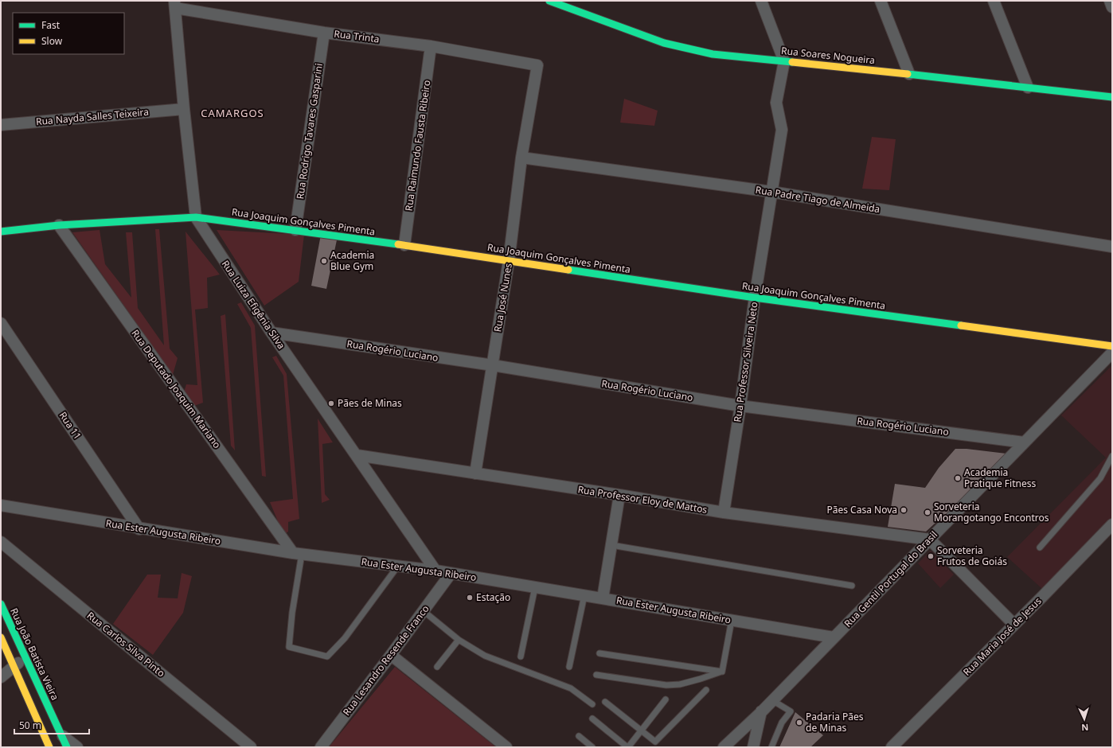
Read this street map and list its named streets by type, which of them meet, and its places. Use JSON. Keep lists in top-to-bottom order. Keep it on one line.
{"streets":{"street":["Rua Trinta","Rua Soares Nogueira","Rua Nayda Salles Teixeira","Rua Rodrigo Tavares Gasparini","Rua Raimundo Fausta Ribeiro","Rua Padre Tiago de Almeida","Rua Joaquim Gonçalves Pimenta","Rua José Nunes","Rua Luiza Efigênia Silva","Rua Rogério Luciano","Rua Professor Silveira Neto","Rua Deputado Joaquim Mariano","Rua 11","Rua Professor Eloy de Mattos","Rua Ester Augusta Ribeiro","Rua Gentil Portugal do Brasil","Rua Maria José de Jesus","Rua Carlos Silva Pinto","Rua João Batista Vieira","Rua Lesandro Resende Franco"]},"crossings":[["Rua Trinta","Rua Rodrigo Tavares Gasparini"],["Rua Trinta","Rua Raimundo Fausta Ribeiro"],["Rua Trinta","Rua José Nunes"],["Rua Trinta","Rua Luiza Efigênia Silva"],["Rua Soares Nogueira","Rua Professor Silveira Neto"],["Rua Nayda Salles Teixeira","Rua Luiza Efigênia Silva"],["Rua Rodrigo Tavares Gasparini","Rua Joaquim Gonçalves Pimenta"],["Rua Raimundo Fausta Ribeiro","Rua Joaquim Gonçalves Pimenta"],["Rua Padre Tiago de Almeida","Rua José Nunes"],["Rua Padre Tiago de Almeida","Rua Professor Silveira Neto"],["Rua Joaquim Gonçalves Pimenta","Rua José Nunes"],["Rua Joaquim Gonçalves Pimenta","Rua Luiza Efigênia Silva"],["Rua Joaquim Gonçalves Pimenta","Rua Professor Silveira Neto"],["Rua Joaquim Gonçalves Pimenta","Rua Deputado Joaquim Mariano"],["Rua José Nunes","Rua Rogério Luciano"],["Rua José Nunes","Rua Professor Eloy de Mattos"],["Rua Luiza Efigênia Silva","Rua Rogério Luciano"],["Rua Luiza Efigênia Silva","Rua Professor Eloy de Mattos"],["Rua Luiza Efigênia Silva","Rua Ester Augusta Ribeiro"],["Rua Rogério Luciano","Rua Professor Silveira Neto"],["Rua Rogério Luciano","Rua Gentil Portugal do Brasil"],["Rua Professor Silveira Neto","Rua Professor Eloy de Mattos"],["Rua Deputado Joaquim Mariano","Rua Ester Augusta Ribeiro"],["Rua 11","Rua Ester Augusta Ribeiro"],["Rua Professor Eloy de Mattos","Rua Gentil Portugal do Brasil"],["Rua Ester Augusta Ribeiro","Rua Gentil Portugal do Brasil"],["Rua Ester Augusta Ribeiro","Rua Lesandro Resende Franco"]],"districts":["CAMARGOS"],"places":["Academia Blue Gym","Pães de Minas","Academia Pratique Fitness","Pães Casa Nova","Sorveteria Morangotango Encontros","Sorveteria Frutos de Goiás","Estação","Padaria Pães de Minas"],"legend":["Fast","Slow"],"scale_bar":"50 m","north":"bottom"}
